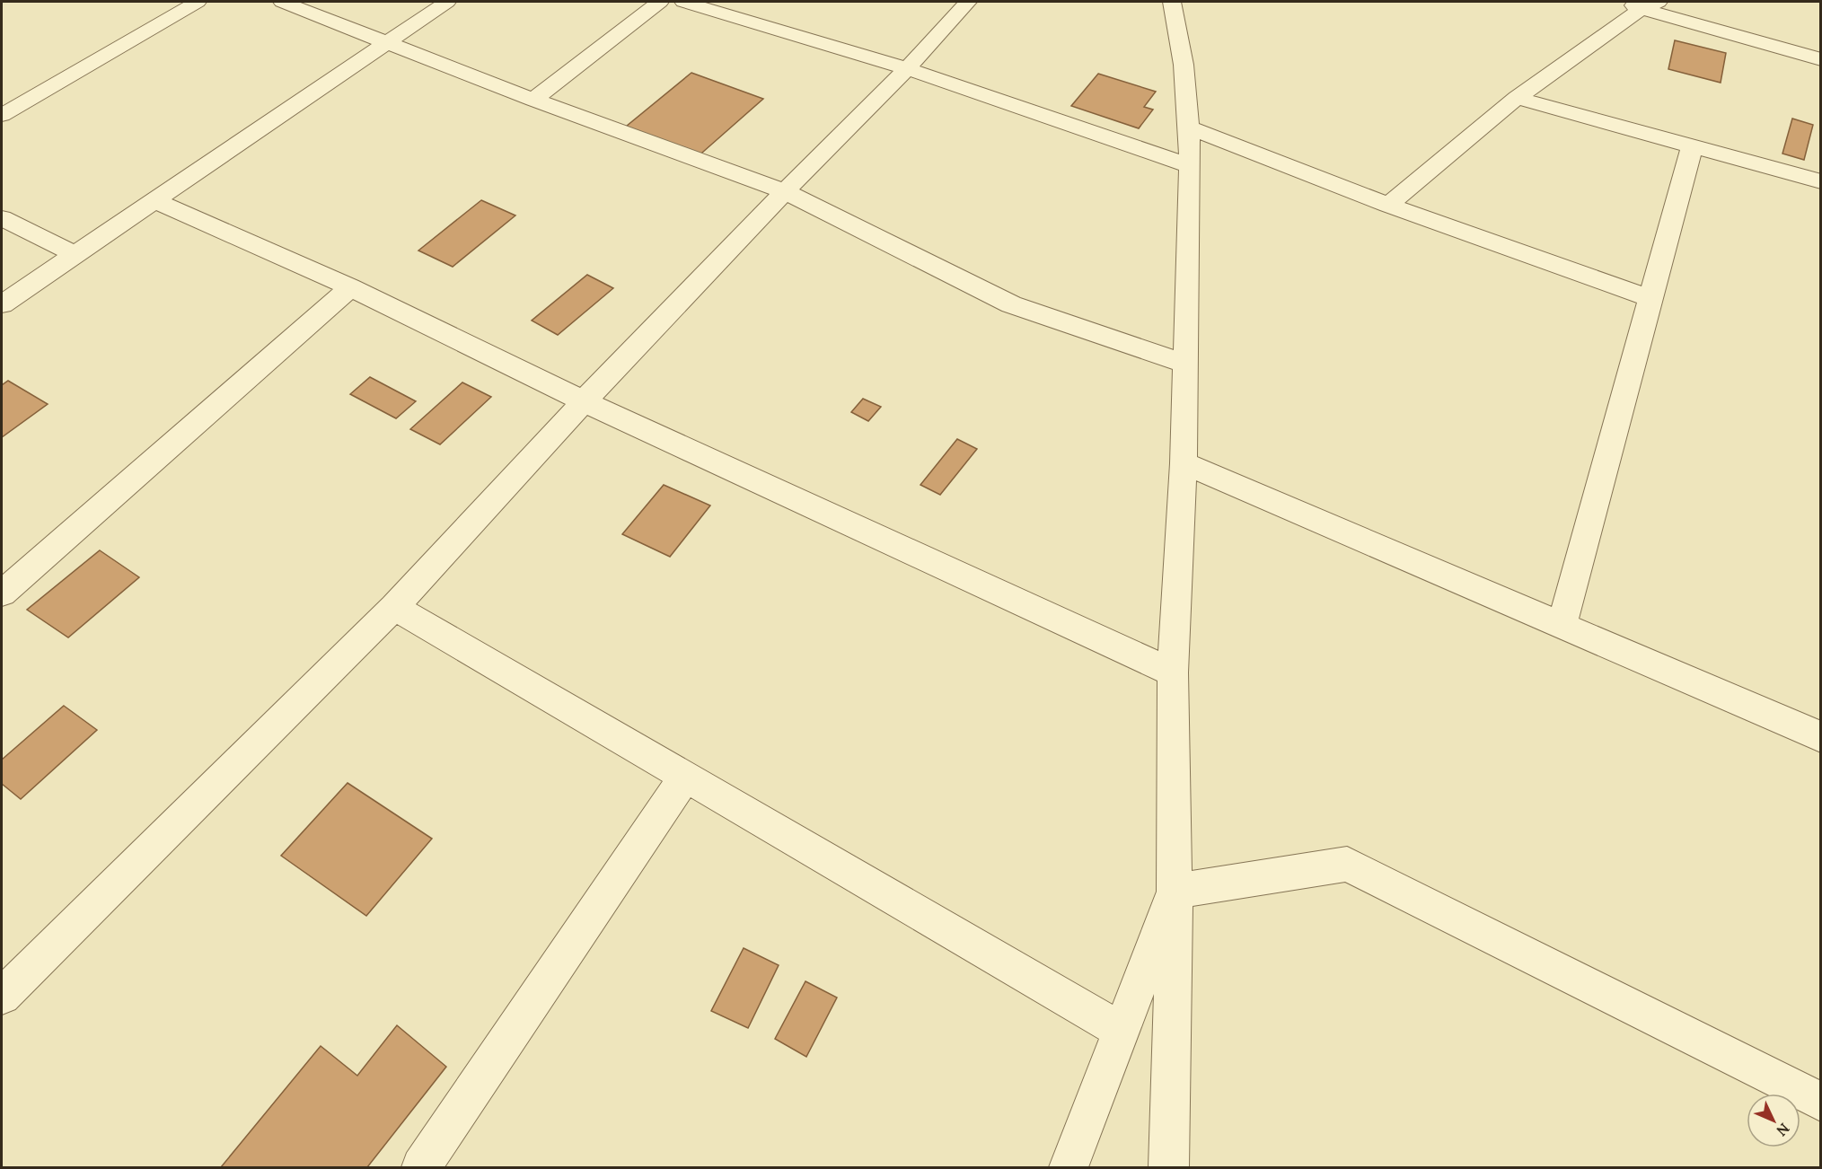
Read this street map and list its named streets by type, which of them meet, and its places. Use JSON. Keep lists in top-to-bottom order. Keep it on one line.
{"north":"bottom right"}
